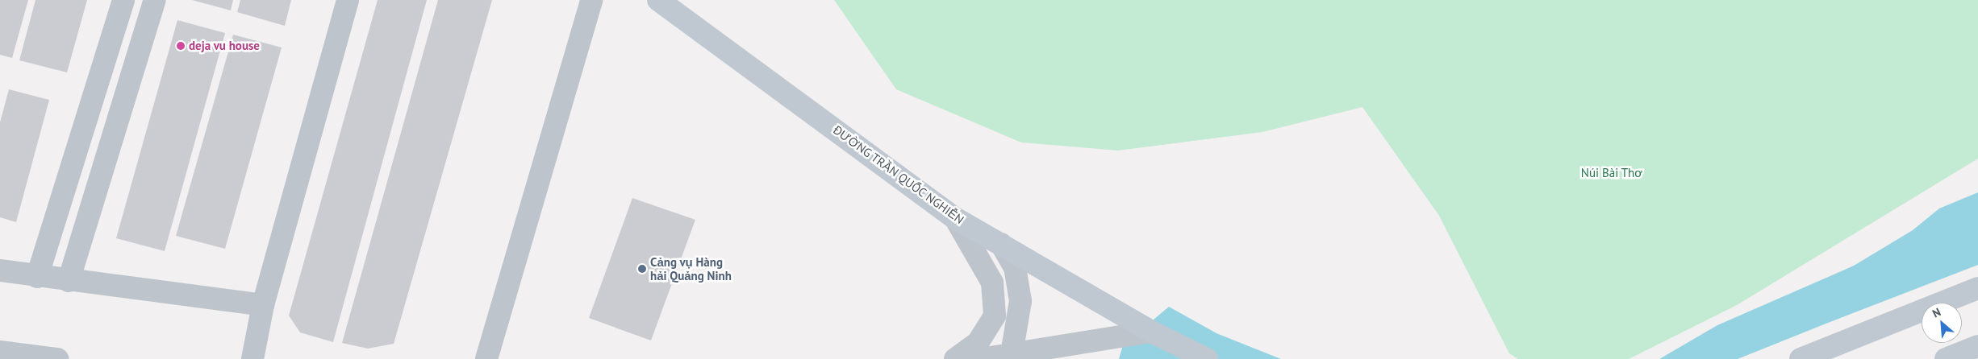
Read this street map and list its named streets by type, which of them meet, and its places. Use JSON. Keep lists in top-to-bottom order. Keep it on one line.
{"streets":{"main road":["ĐƯỜNG TRẦN QUỐC NGHIỄN"]},"parks":["Núi Bài Thơ"],"places":["deja vu house","Cảng vụ Hàng hải Quảng Ninh"],"north":"top left"}
